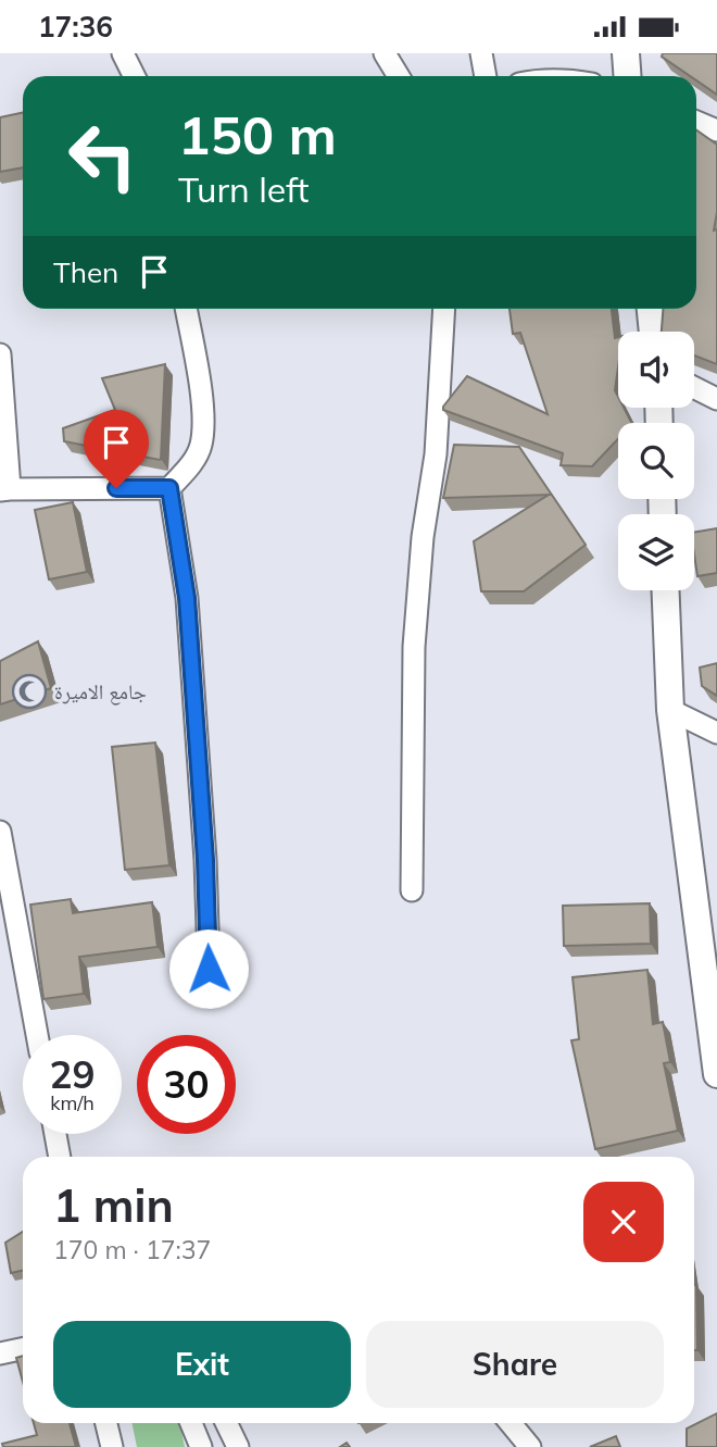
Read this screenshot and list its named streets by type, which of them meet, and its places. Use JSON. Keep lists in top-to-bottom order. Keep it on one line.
{"places":{"mosque":["جامع الاميرة"]},"page":{"status":"17:36","turn":["150 m","Turn left"],"then":"Then","speed":"29 km/h","limit":"30","heading":["1 min","170 m · 17:37"],"buttons":["Exit","Share"]}}
